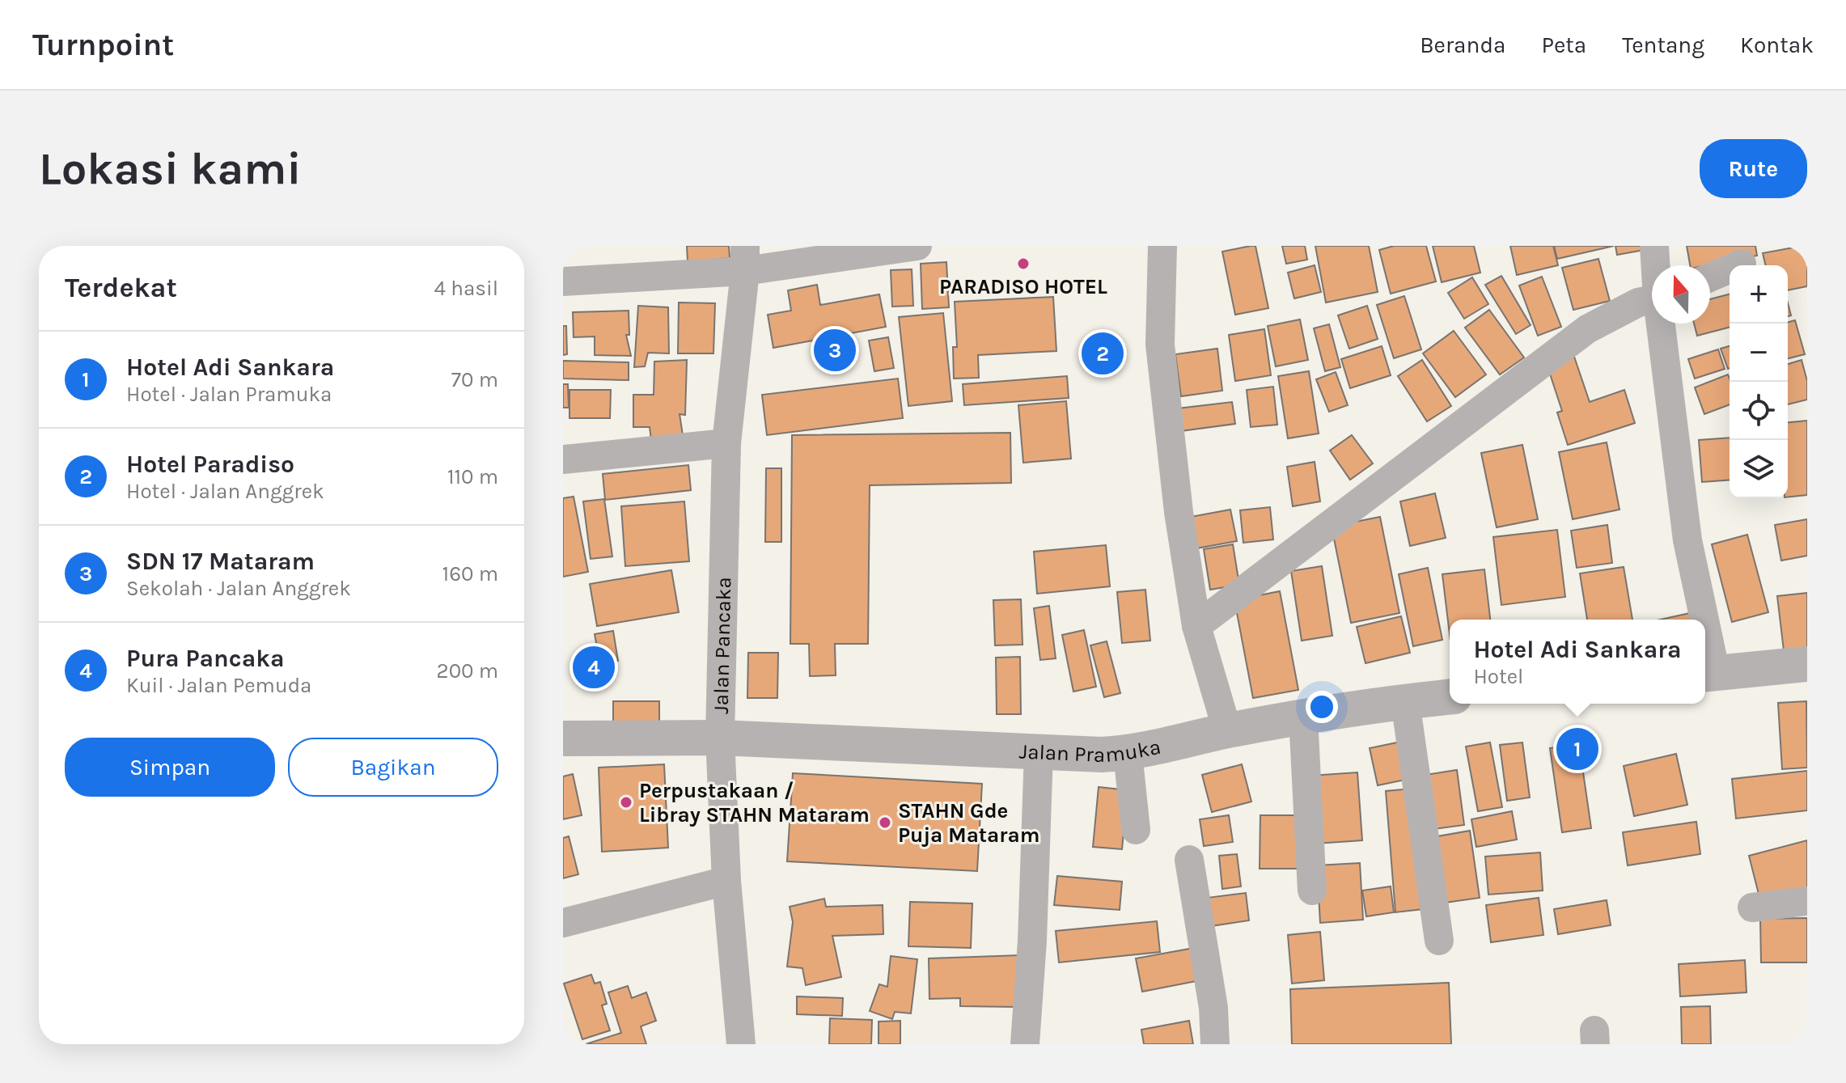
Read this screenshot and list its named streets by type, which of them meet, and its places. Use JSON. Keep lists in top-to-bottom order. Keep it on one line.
{"streets":{"street":["Jalan Pancaka","Jalan Pramuka"]},"crossings":[["Jalan Pancaka","Jalan Pramuka"]],"places":["PARADISO HOTEL","Perpustakaan / Libray STAHN Mataram","STAHN Gde Puja Mataram"],"north":"top","page":{"header":"Turnpoint","nav":["Beranda","Peta","Tentang","Kontak"],"buttons":["Rute",["Simpan","Bagikan"]],"title":"Lokasi kami","heading":["Terdekat","4 hasil"],"map_buttons":["+","−"],"pins":["3","2","4","1"],"list":[{"mark":"1","name":"Hotel Adi Sankara","note":"Hotel · Jalan Pramuka","value":"70 m"},{"mark":"2","name":"Hotel Paradiso","note":"Hotel · Jalan Anggrek","value":"110 m"},{"mark":"3","name":"SDN 17 Mataram","note":"Sekolah · Jalan Anggrek","value":"160 m"},{"mark":"4","name":"Pura Pancaka","note":"Kuil · Jalan Pemuda","value":"200 m"}],"popup":["Hotel Adi Sankara","Hotel"]}}
